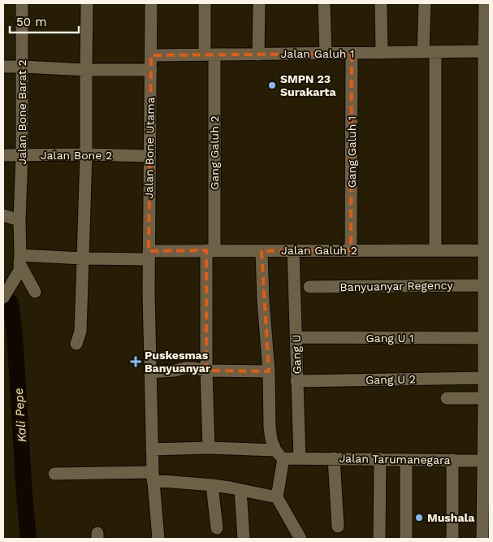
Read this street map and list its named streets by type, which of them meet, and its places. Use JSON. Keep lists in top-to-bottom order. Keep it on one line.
{"streets":{"street":["Jalan Galuh 1","Jalan Bone Barat 2","Jalan Bone Utama","Gang Galuh 1","Gang Galuh 2","Jalan Bone 2","Jalan Galuh 2","Banyuanyar Regency","Gang U 1","Gang U","Gang U 2","Jalan Tarumanegara"]},"crossings":[["Jalan Galuh 1","Jalan Bone Utama"],["Jalan Galuh 1","Gang Galuh 1"],["Jalan Galuh 1","Gang Galuh 2"],["Jalan Bone Barat 2","Jalan Bone 2"],["Jalan Bone Barat 2","Jalan Galuh 2"],["Jalan Bone Utama","Jalan Bone 2"],["Jalan Bone Utama","Jalan Galuh 2"],["Jalan Bone Utama","Jalan Tarumanegara"],["Gang Galuh 1","Jalan Galuh 2"],["Gang Galuh 2","Jalan Galuh 2"],["Gang Galuh 2","Jalan Tarumanegara"],["Jalan Galuh 2","Gang U"],["Gang U 1","Gang U"],["Gang U","Gang U 2"],["Gang U","Jalan Tarumanegara"]],"water":["Kali Pepe"],"places":{"other":["SMPN 23 Surakarta","Mushala"],"health":["Puskesmas Banyuanyar"]},"scale_bar":"50 m"}
